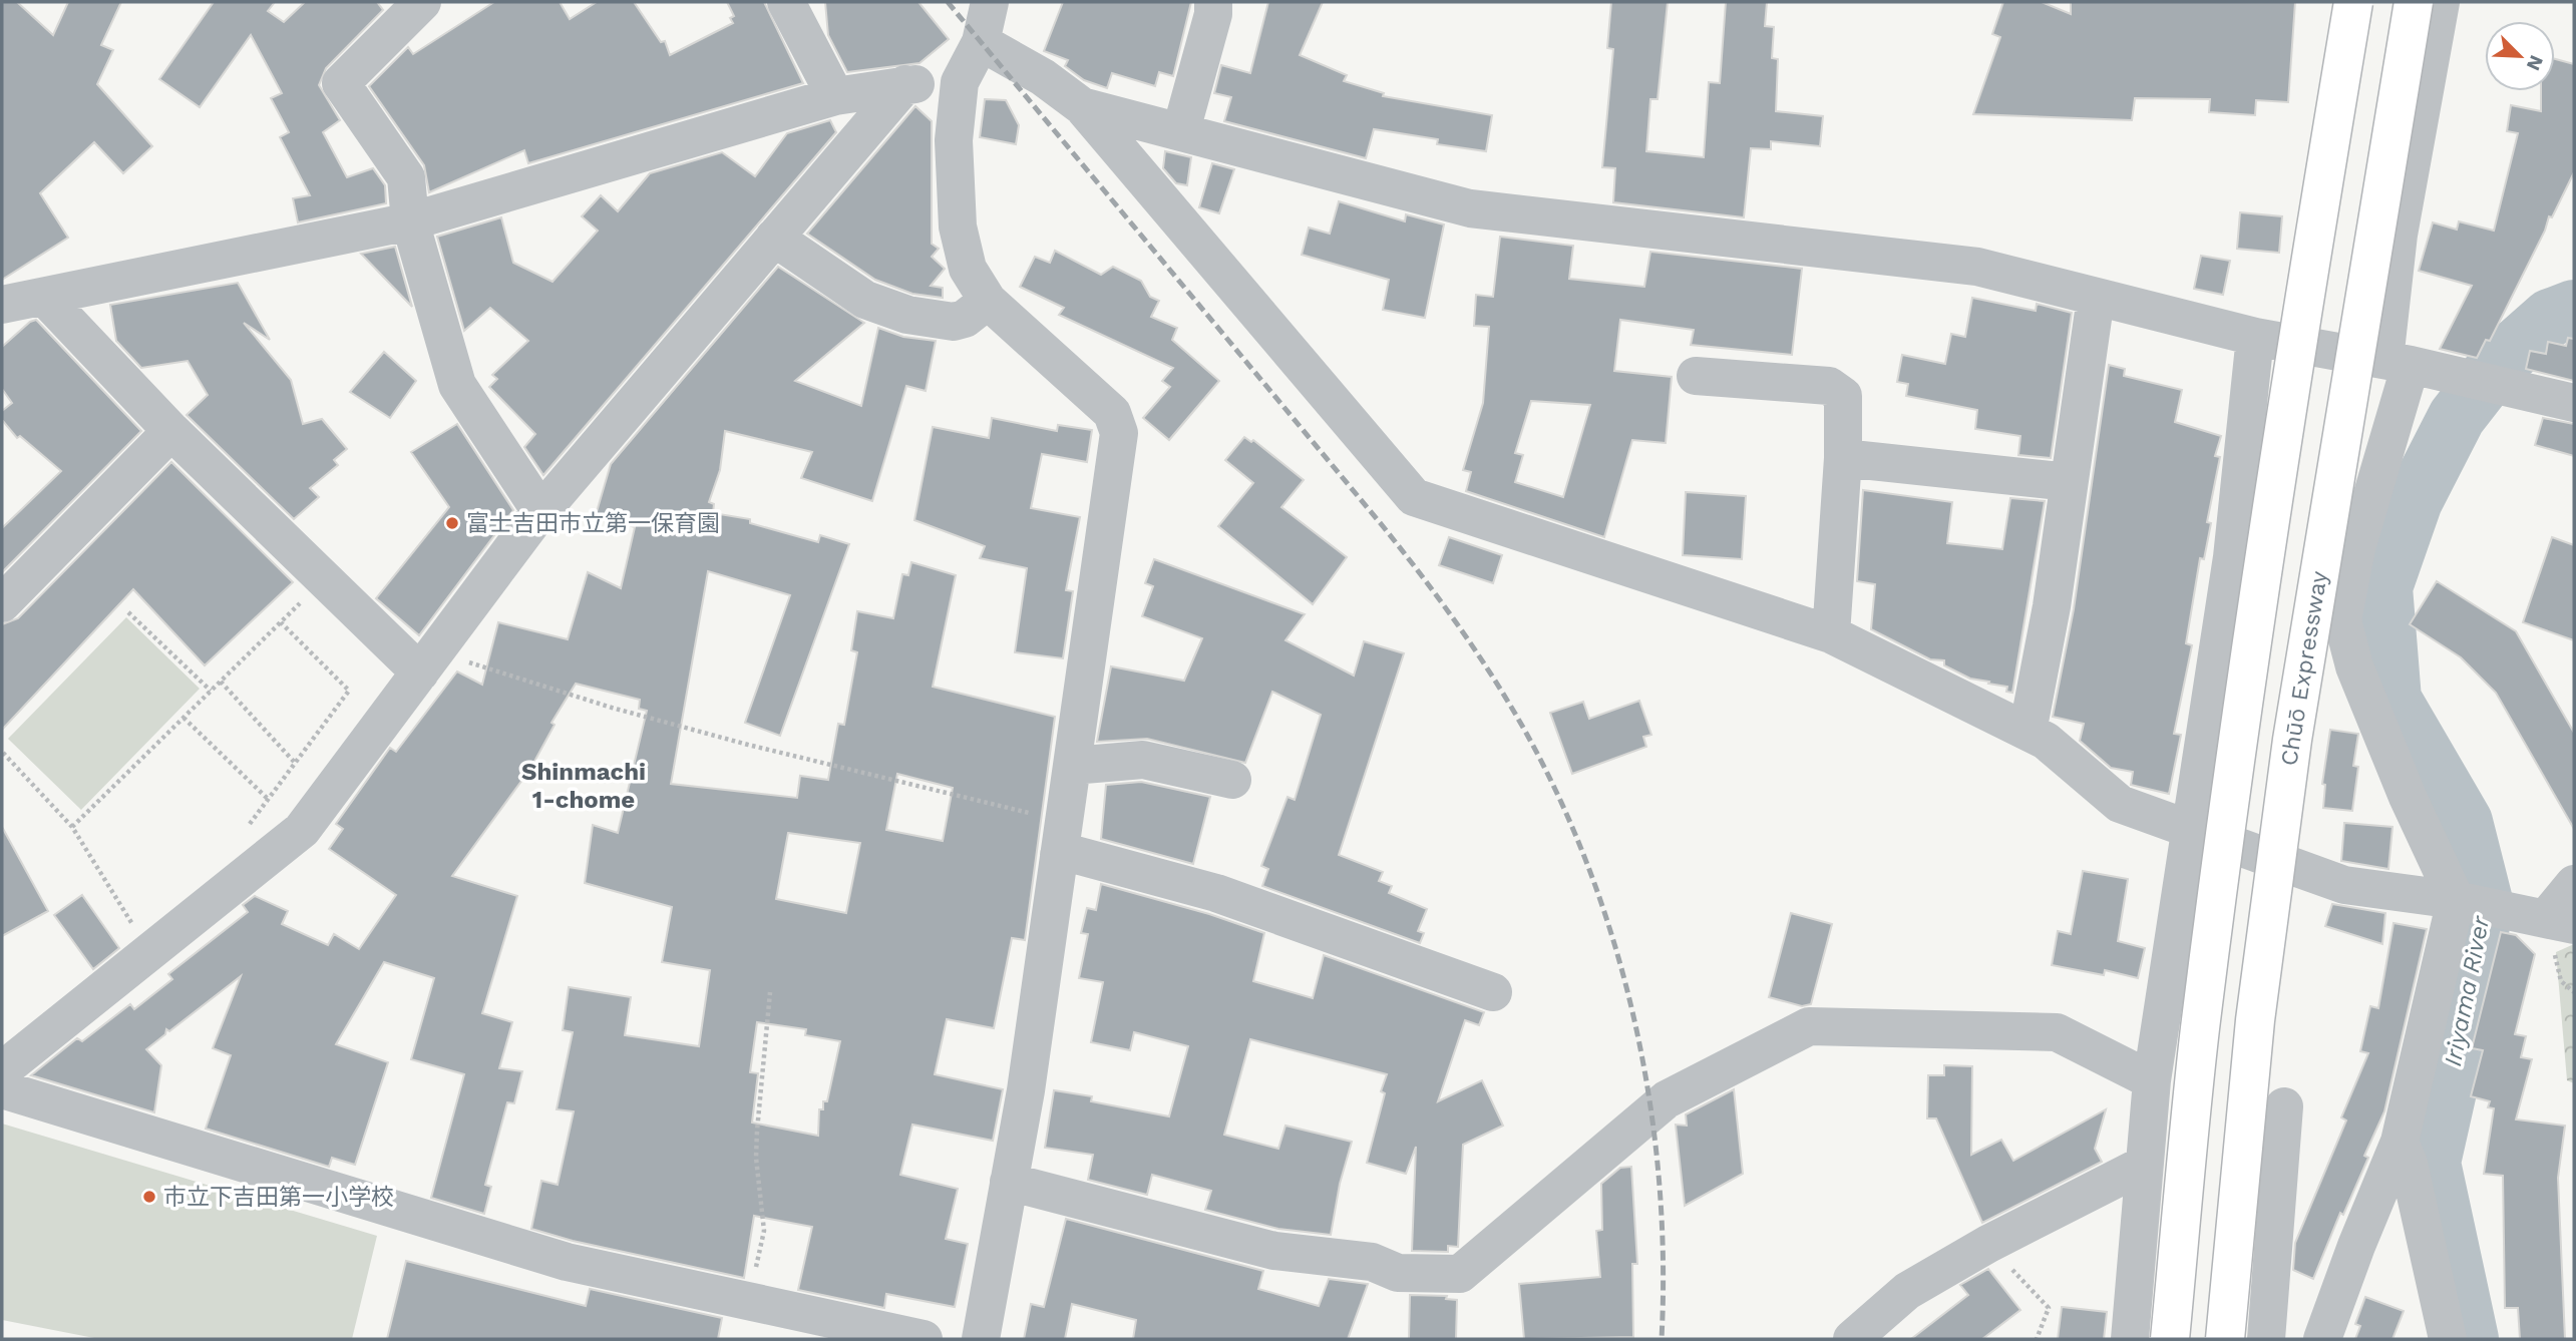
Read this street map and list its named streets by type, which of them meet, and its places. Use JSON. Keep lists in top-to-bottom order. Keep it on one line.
{"streets":{"highway":["Chūō Expressway"]},"districts":["Shinmachi 1-chome"],"water":["Iriyama River"],"places":["富士吉田市立第一保育園","市立下吉田第一小学校"],"north":"bottom right"}
